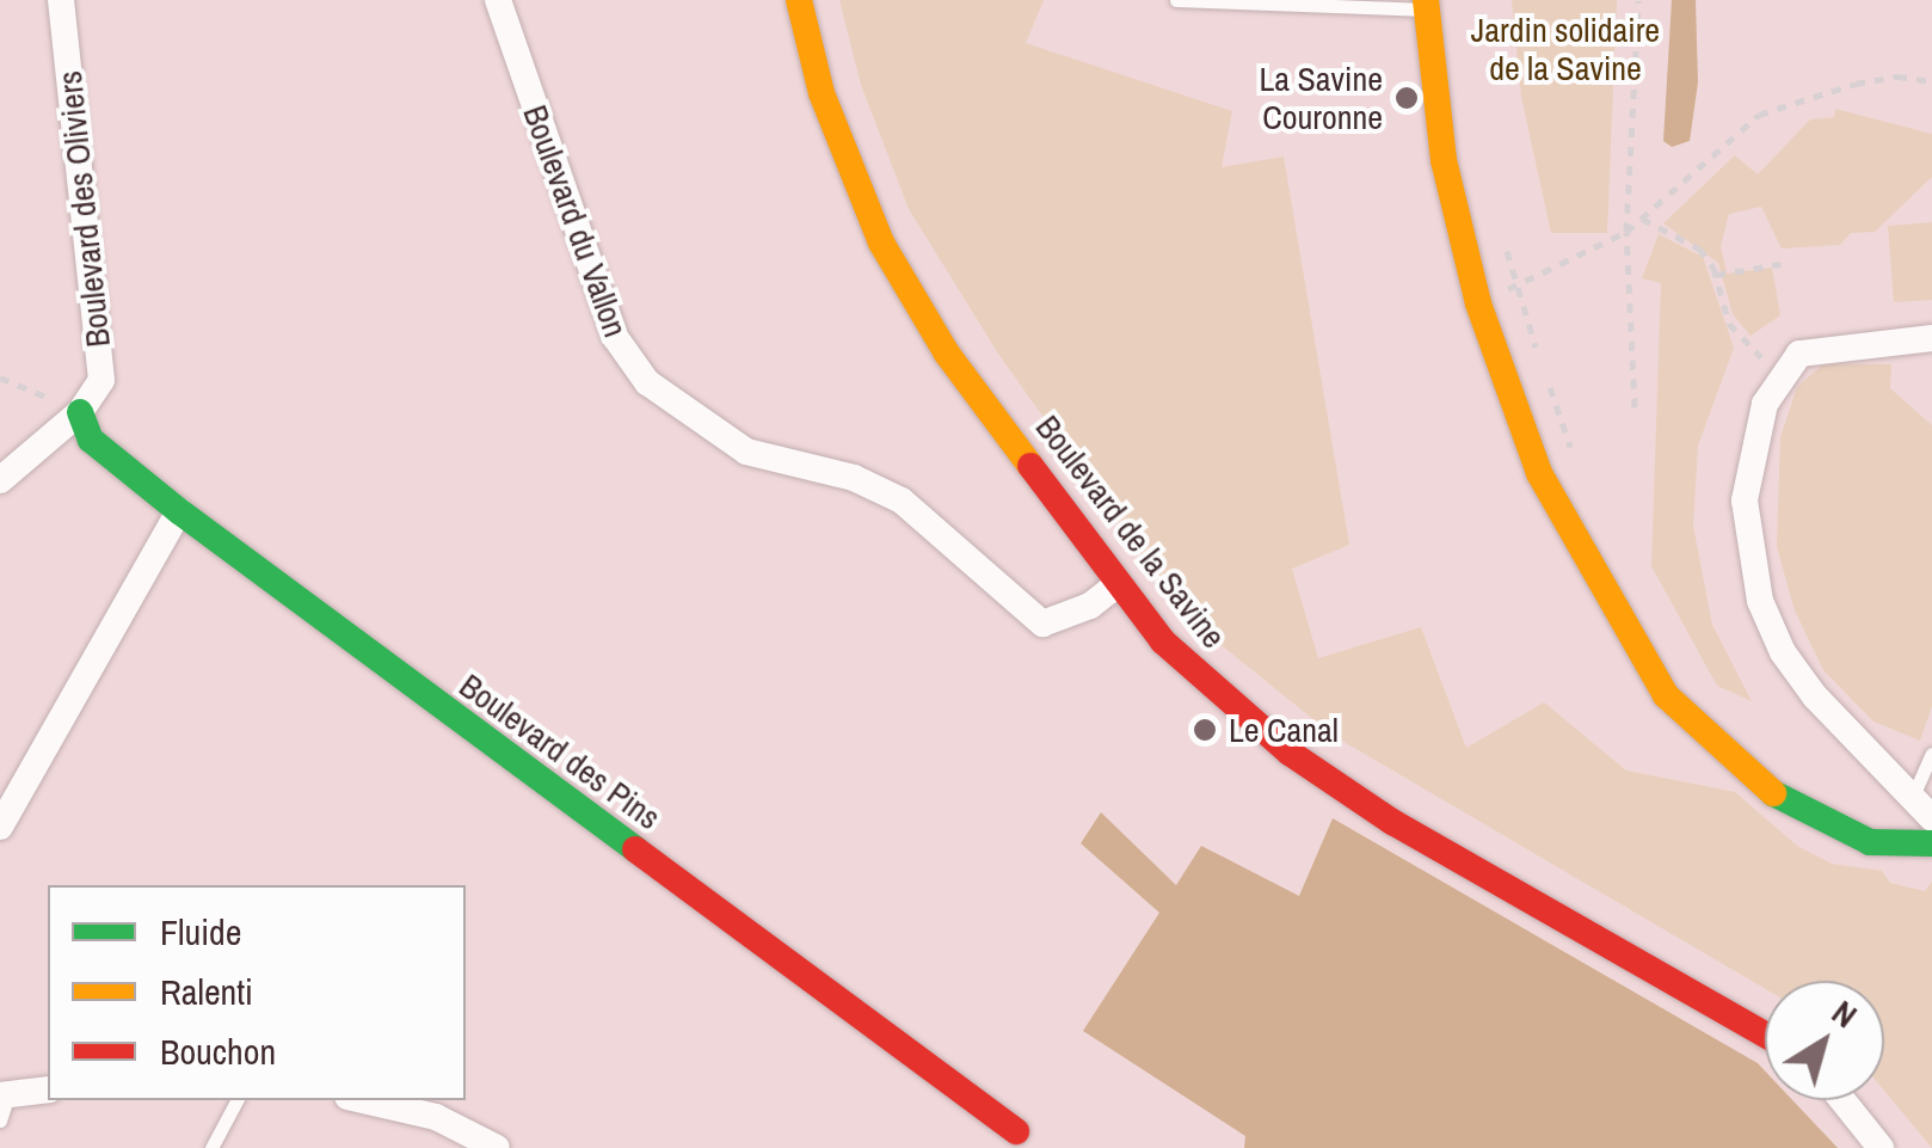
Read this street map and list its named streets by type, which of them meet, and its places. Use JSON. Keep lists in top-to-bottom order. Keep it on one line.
{"streets":{"street":["Boulevard des Oliviers","Boulevard du Vallon","Boulevard de la Savine","Boulevard des Pins"]},"crossings":[["Boulevard des Oliviers","Boulevard des Pins"],["Boulevard du Vallon","Boulevard de la Savine"]],"parks":["Jardin solidaire de la Savine"],"places":["La Savine Couronne","Le Canal"],"legend":["Fluide","Ralenti","Bouchon"],"north":"top right"}
